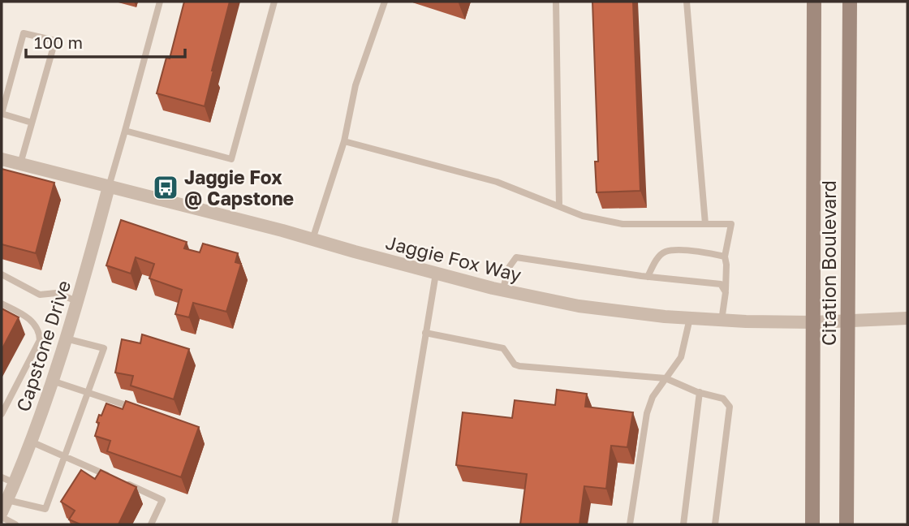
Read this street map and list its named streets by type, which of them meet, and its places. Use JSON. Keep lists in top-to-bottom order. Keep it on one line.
{"streets":{"main road":["Citation Boulevard"],"street":["Jaggie Fox Way","Capstone Drive"]},"crossings":[["Jaggie Fox Way","Citation Boulevard"],["Jaggie Fox Way","Capstone Drive"]],"places":{"bus stop":["Jaggie Fox @ Capstone"]},"scale_bar":"100 m"}
